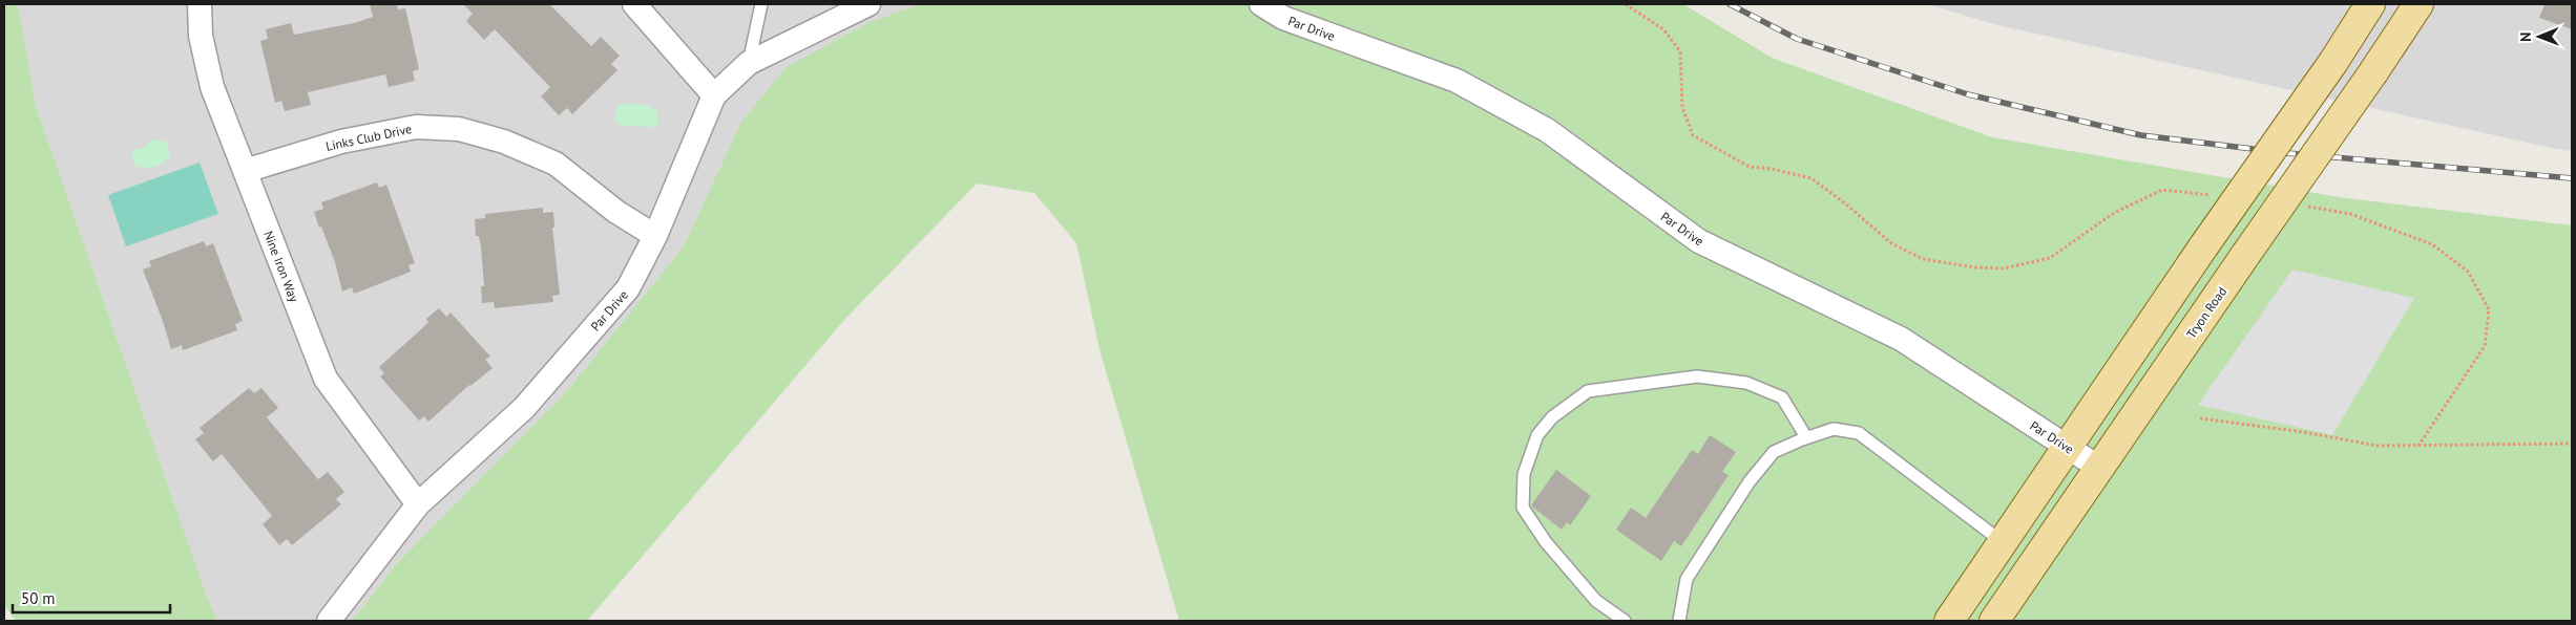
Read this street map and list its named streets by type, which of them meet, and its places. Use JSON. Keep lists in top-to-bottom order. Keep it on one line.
{"streets":{"main road":["Tryon Road"],"street":["Par Drive","Links Club Drive","Nine Iron Way"]},"crossings":[["Par Drive","Links Club Drive"],["Par Drive","Nine Iron Way"],["Par Drive","Tryon Road"],["Links Club Drive","Nine Iron Way"]],"scale_bar":"50 m","north":"left"}
